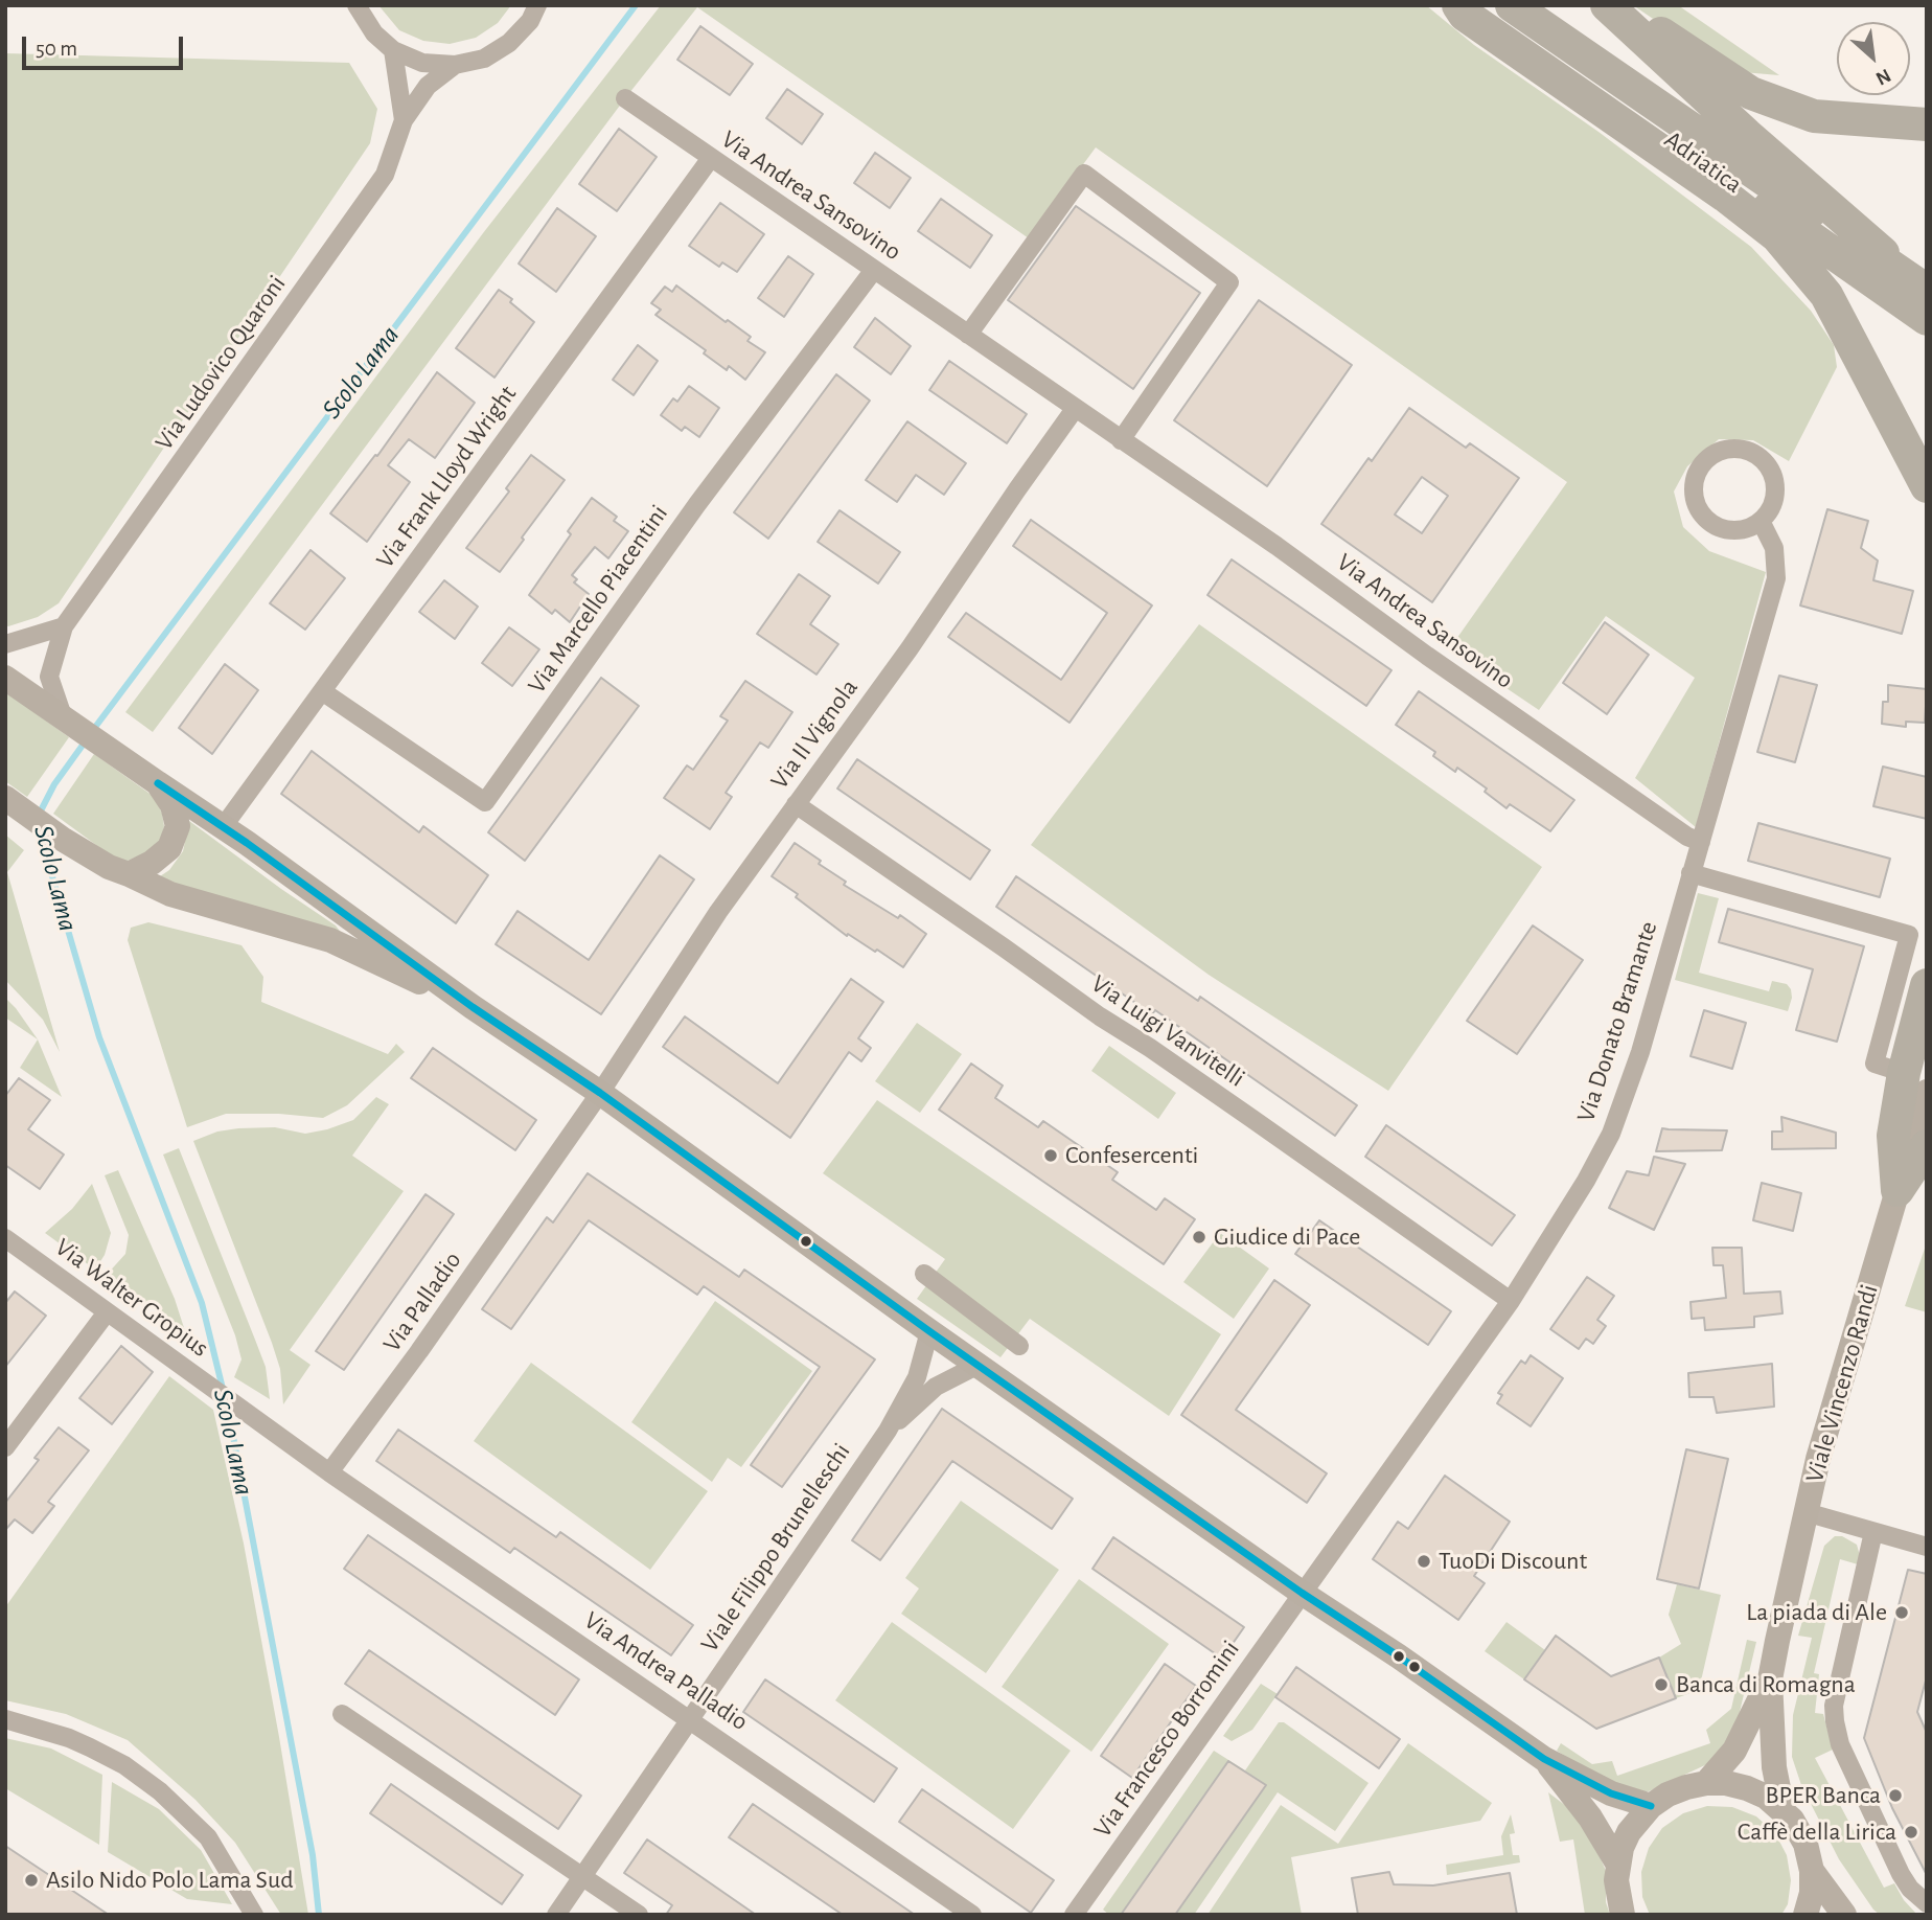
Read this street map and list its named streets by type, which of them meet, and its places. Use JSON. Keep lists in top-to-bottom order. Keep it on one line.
{"streets":{"highway":["Adriatica"],"main road":["Viale Vincenzo Randi"],"street":["Via Andrea Sansovino","Via Ludovico Quaroni","Via Frank Lloyd Wright","Via Marcello Piacentini","Via Il Vignola","Via Donato Bramante","Via Luigi Vanvitelli","Via Walter Gropius","Via Palladio","Viale Filippo Brunelleschi","Via Andrea Palladio","Via Francesco Borromini"]},"crossings":[["Via Andrea Sansovino","Via Frank Lloyd Wright"],["Via Andrea Sansovino","Via Marcello Piacentini"],["Via Andrea Sansovino","Via Il Vignola"],["Via Andrea Sansovino","Via Donato Bramante"],["Via Frank Lloyd Wright","Via Marcello Piacentini"],["Via Il Vignola","Via Luigi Vanvitelli"],["Via Il Vignola","Via Palladio"],["Via Donato Bramante","Via Luigi Vanvitelli"],["Via Donato Bramante","Via Francesco Borromini"],["Via Walter Gropius","Via Palladio"],["Via Walter Gropius","Via Andrea Palladio"],["Via Palladio","Via Andrea Palladio"],["Viale Filippo Brunelleschi","Via Andrea Palladio"]],"water":["Scolo Lama"],"places":["Confesercenti","Giudice di Pace","TuoDi Discount","La piada di Ale","Banca di Romagna","BPER Banca","Caffè della Lirica","Asilo Nido Polo Lama Sud"],"scale_bar":"50 m","north":"bottom right"}
